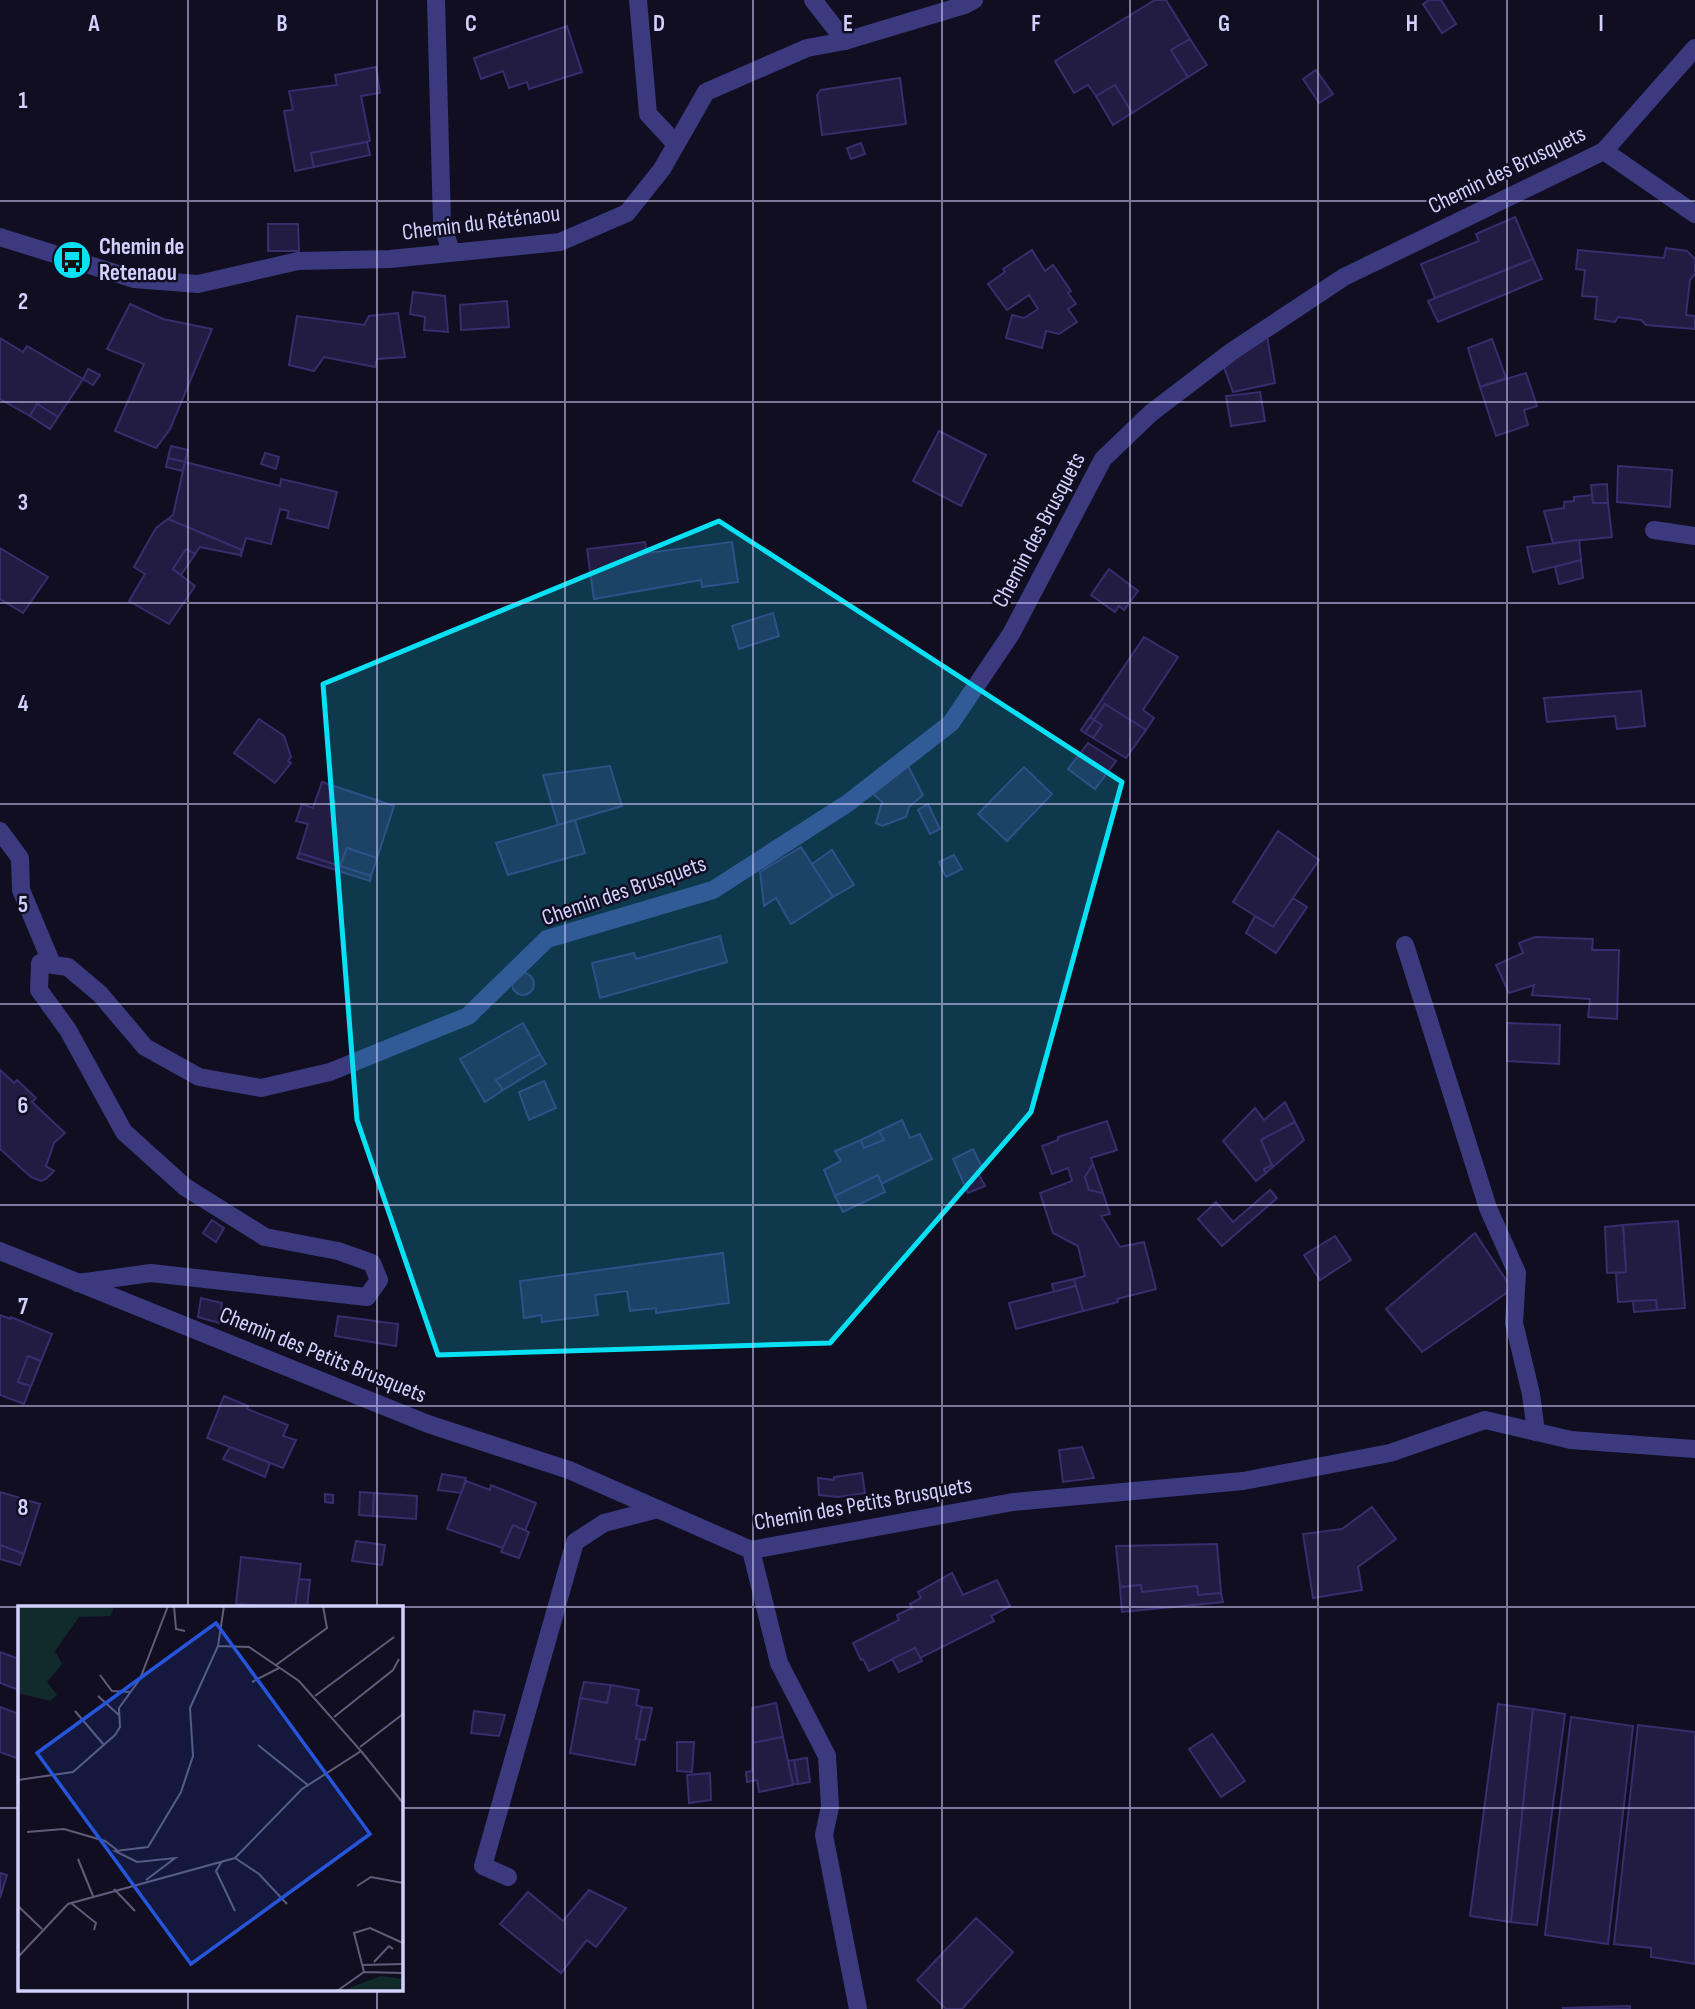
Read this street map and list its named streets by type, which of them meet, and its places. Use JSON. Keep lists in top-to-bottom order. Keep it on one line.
{"streets":{"street":["Chemin des Brusquets","Chemin du Réténaou","Chemin des Petits Brusquets"]},"places":{"bus stop":["Chemin de Retenaou"]},"grid":{"columns":["A","B","C","D","E","F","G","H","I"],"rows":["1","2","3","4","5","6","7","8"]}}
